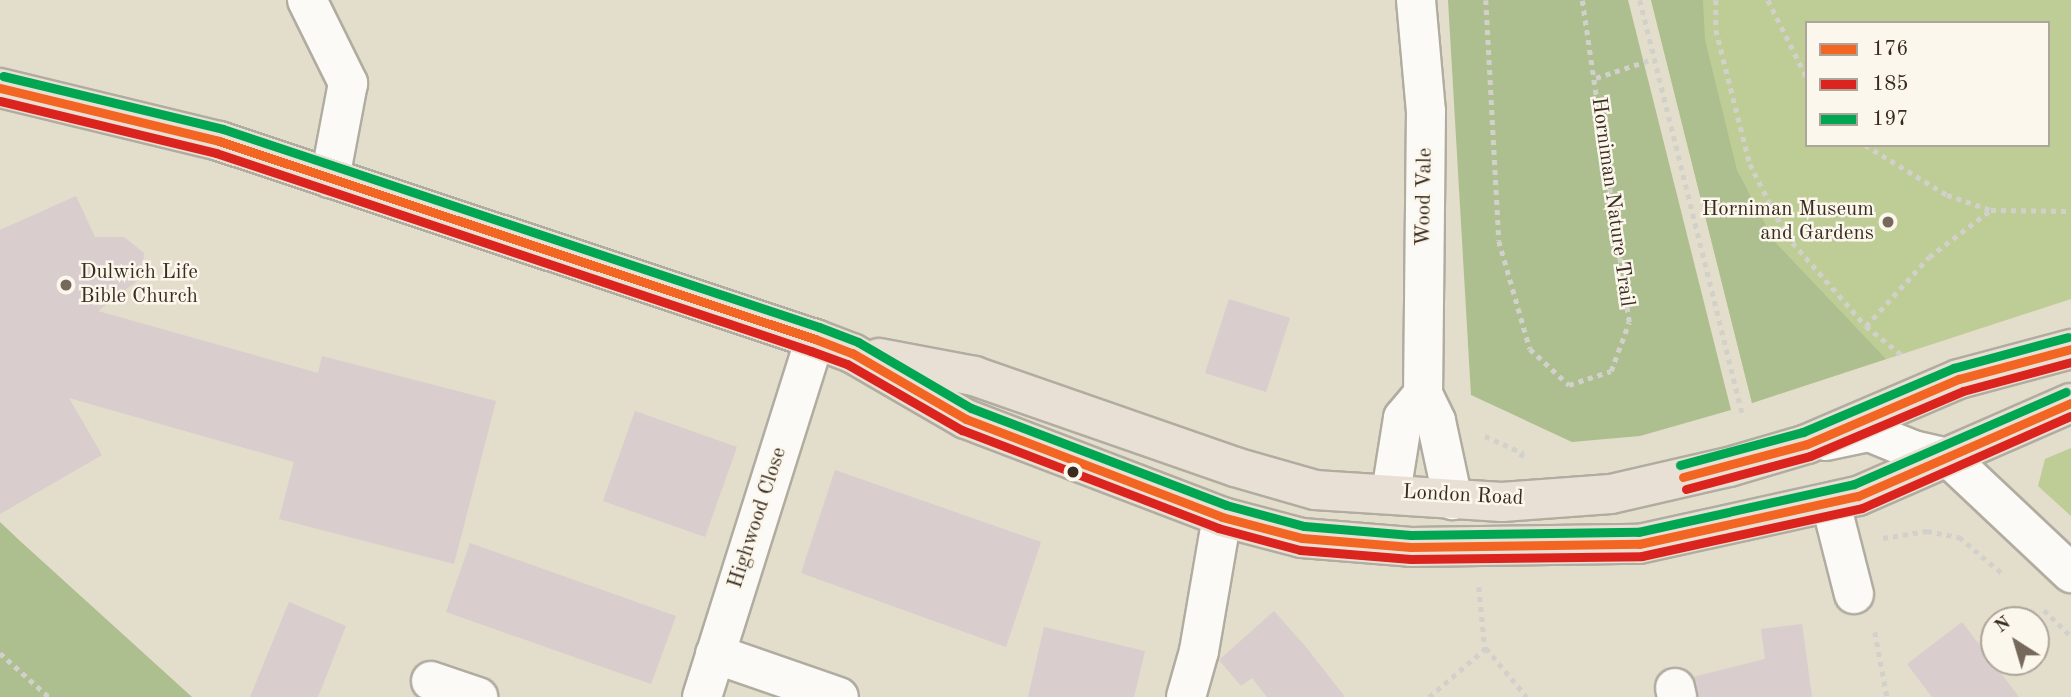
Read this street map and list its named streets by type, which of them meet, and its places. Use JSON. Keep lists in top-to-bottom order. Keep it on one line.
{"streets":{"highway":["London Road"],"street":["Wood Vale","Highwood Close"],"path":["Horniman Nature Trail"]},"crossings":[["Wood Vale","London Road"]],"places":["Horniman Museum and Gardens","Dulwich Life Bible Church"],"lines":["transit line 197","transit line 176","transit line 185"],"legend":["176","185","197"],"north":"top left"}
